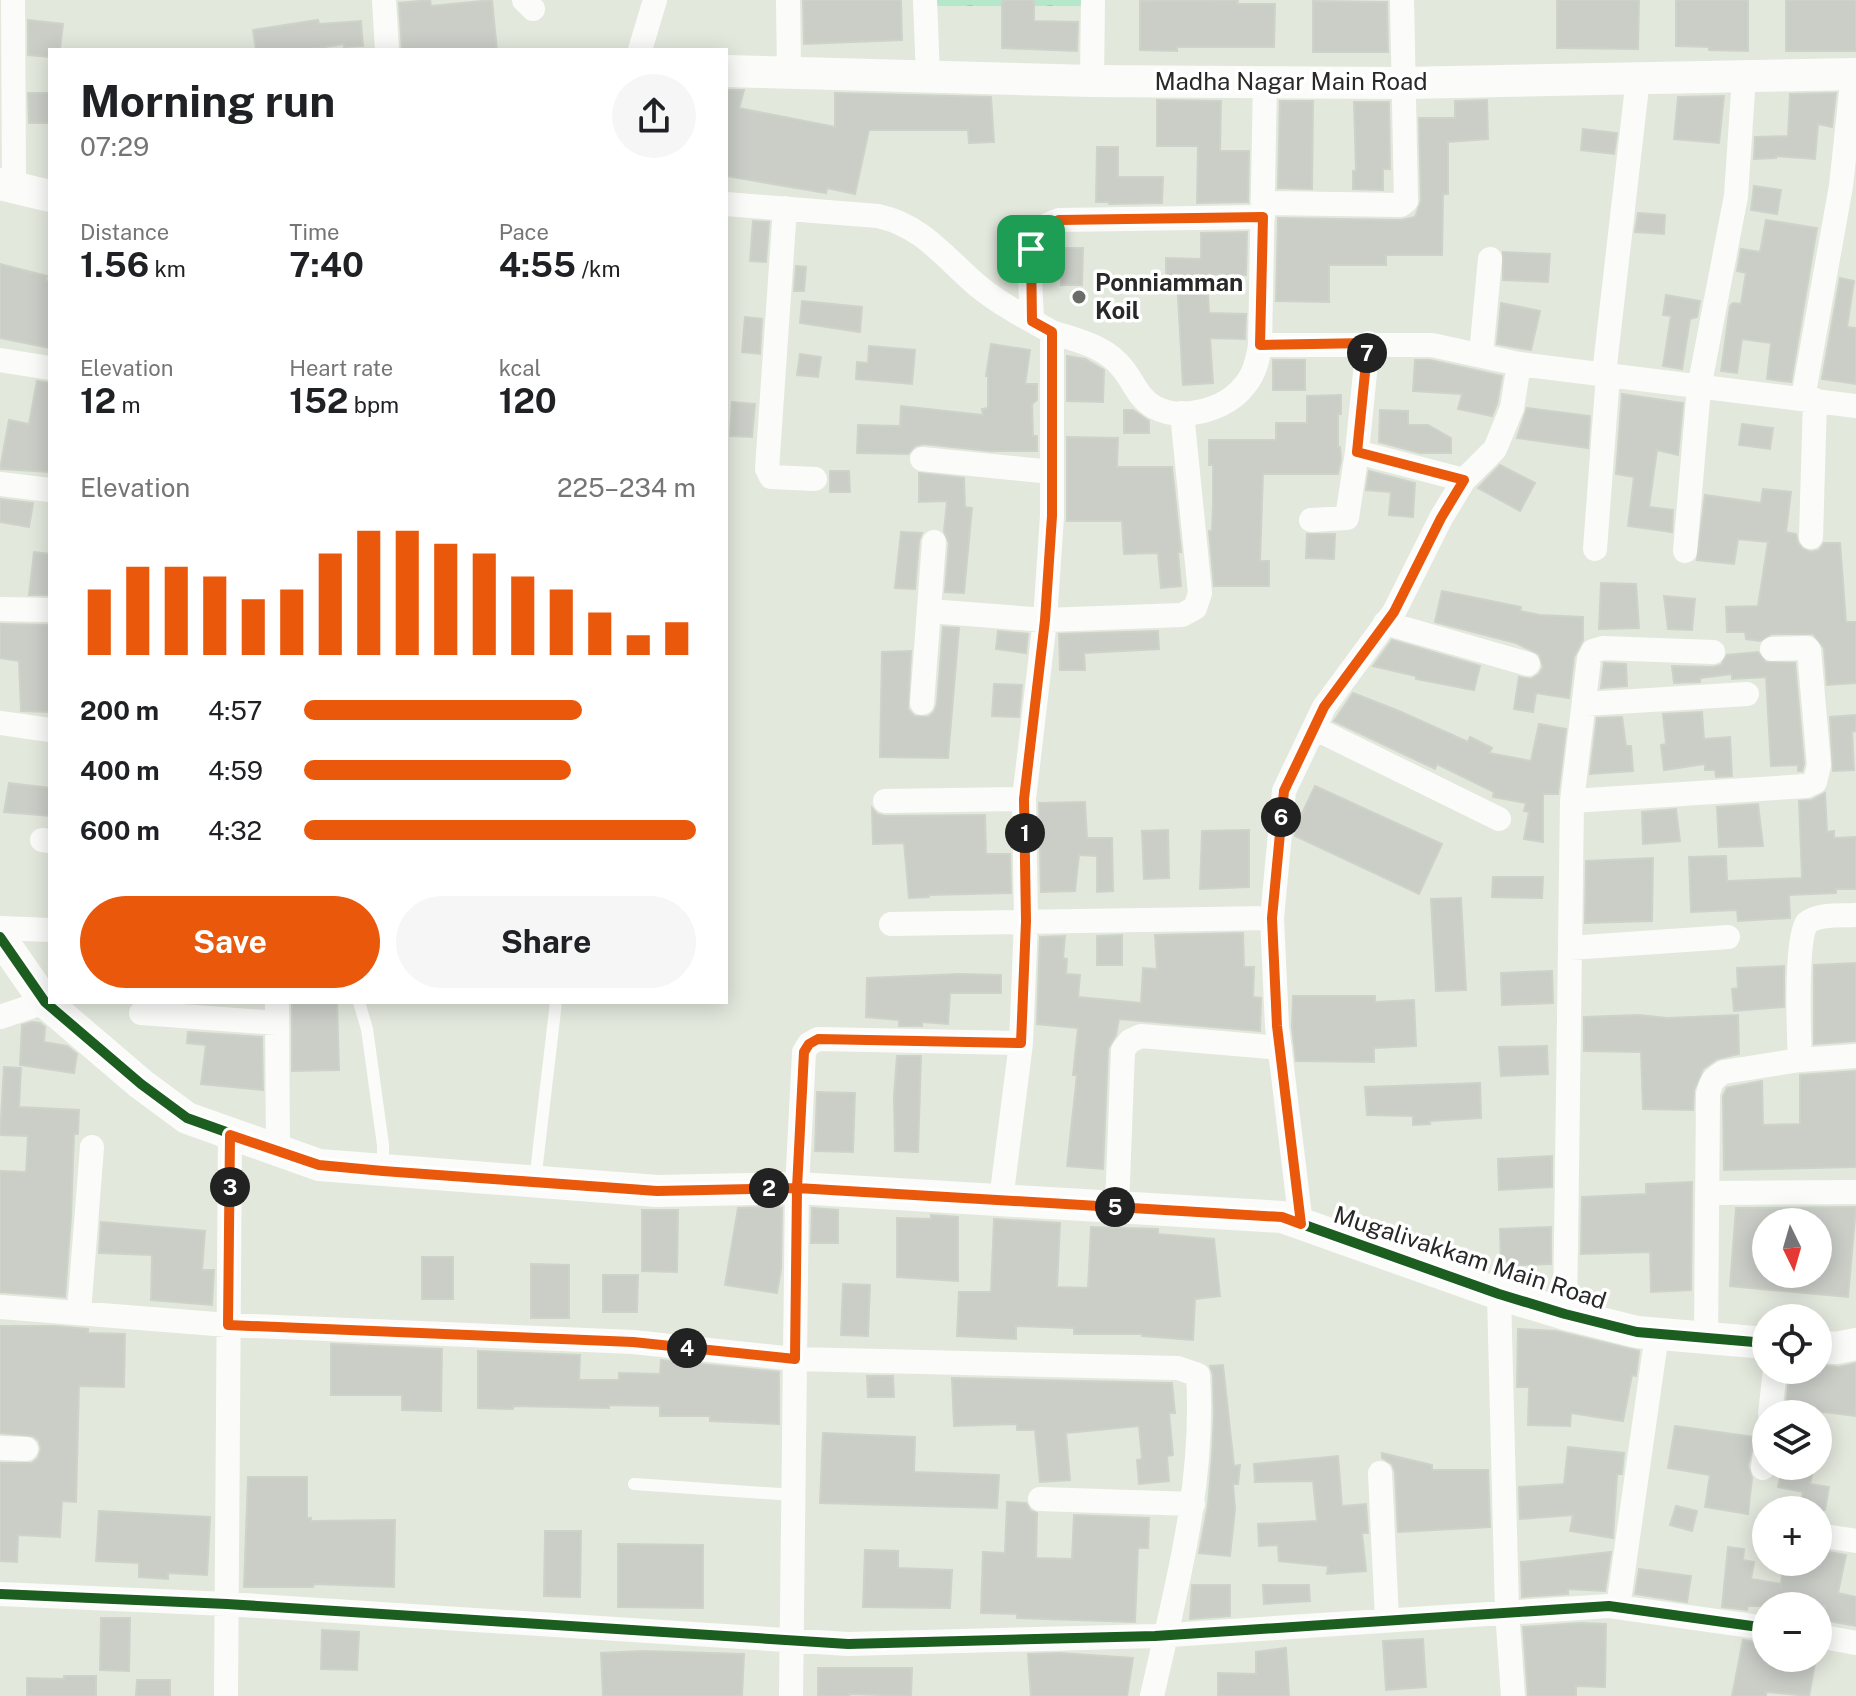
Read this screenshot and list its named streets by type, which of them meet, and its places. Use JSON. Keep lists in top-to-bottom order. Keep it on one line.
{"streets":{"street":["Madha Nagar Main Road","Mugalivakkam Main Road"]},"places":["Ponniamman Koil"],"north":"bottom","page":{"heading":["Morning run","07:29"],"stats":[["Distance","1.56 km"],["Time","7:40"],["Pace","4:55 /km"],["Elevation","12 m"],["Heart rate","152 bpm"],["kcal","120"]],"pins":["7","6","1","3","2","5","4"],"chart":["Elevation","225–234 m"],"list":[{"name":"200 m","note":"4:57"},{"name":"400 m","note":"4:59"},{"name":"600 m","note":"4:32"}],"buttons":["Save","Share"],"map_buttons":["+","−"]}}
